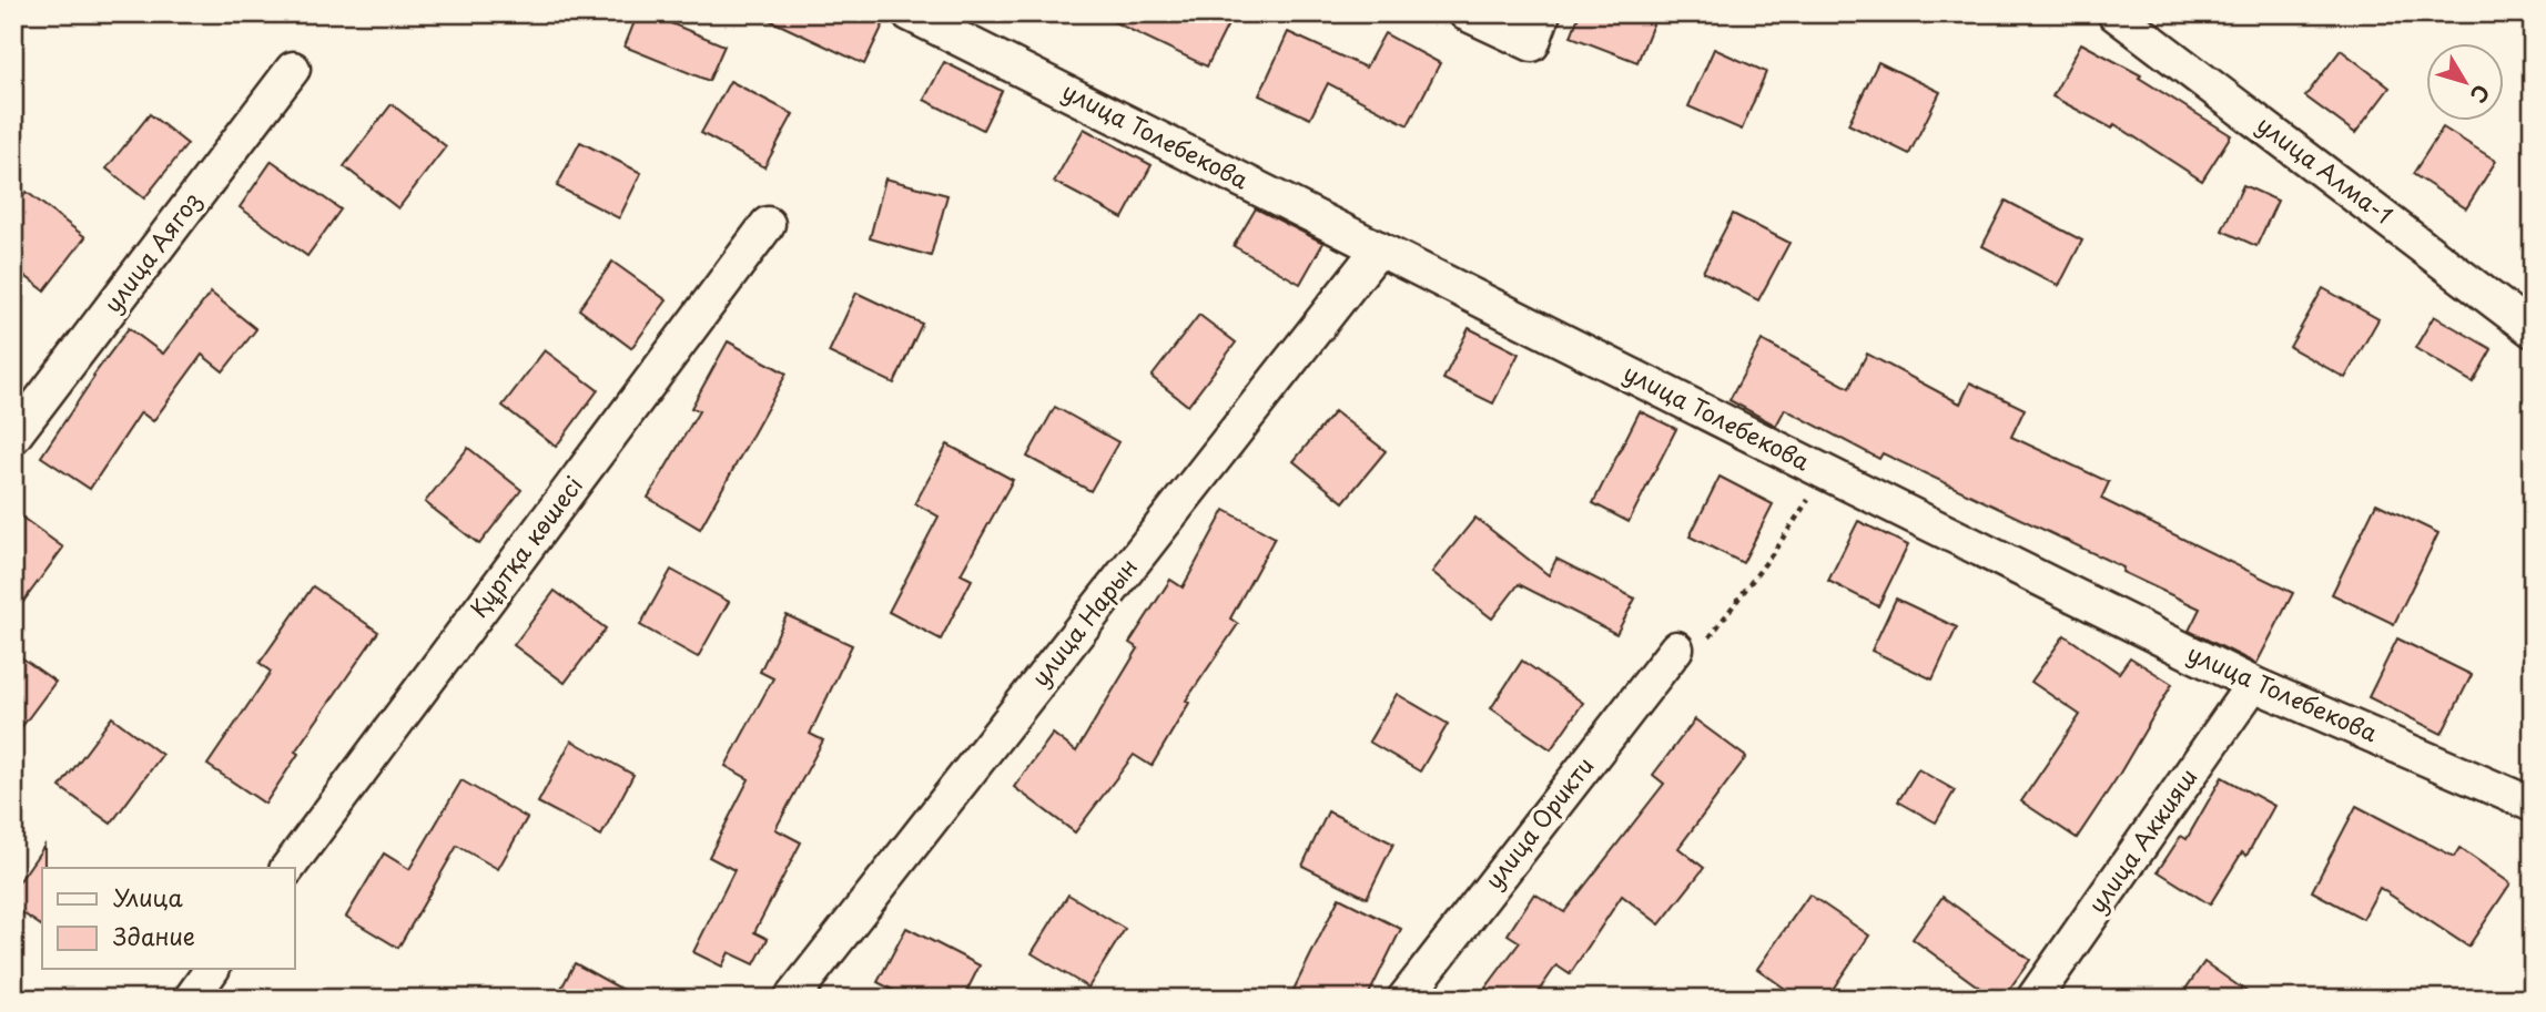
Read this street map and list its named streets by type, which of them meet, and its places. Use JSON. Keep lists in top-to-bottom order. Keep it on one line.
{"streets":{"street":["улица Толебекова","улица Алма-1","улица Аягоз","Құртқа көшесі","улица Нарын","улица Орикти","улица Аккияш"]},"crossings":[["улица Толебекова","улица Нарын"],["улица Толебекова","улица Аккияш"]],"legend":["Улица","Здание"],"north":"bottom right"}
